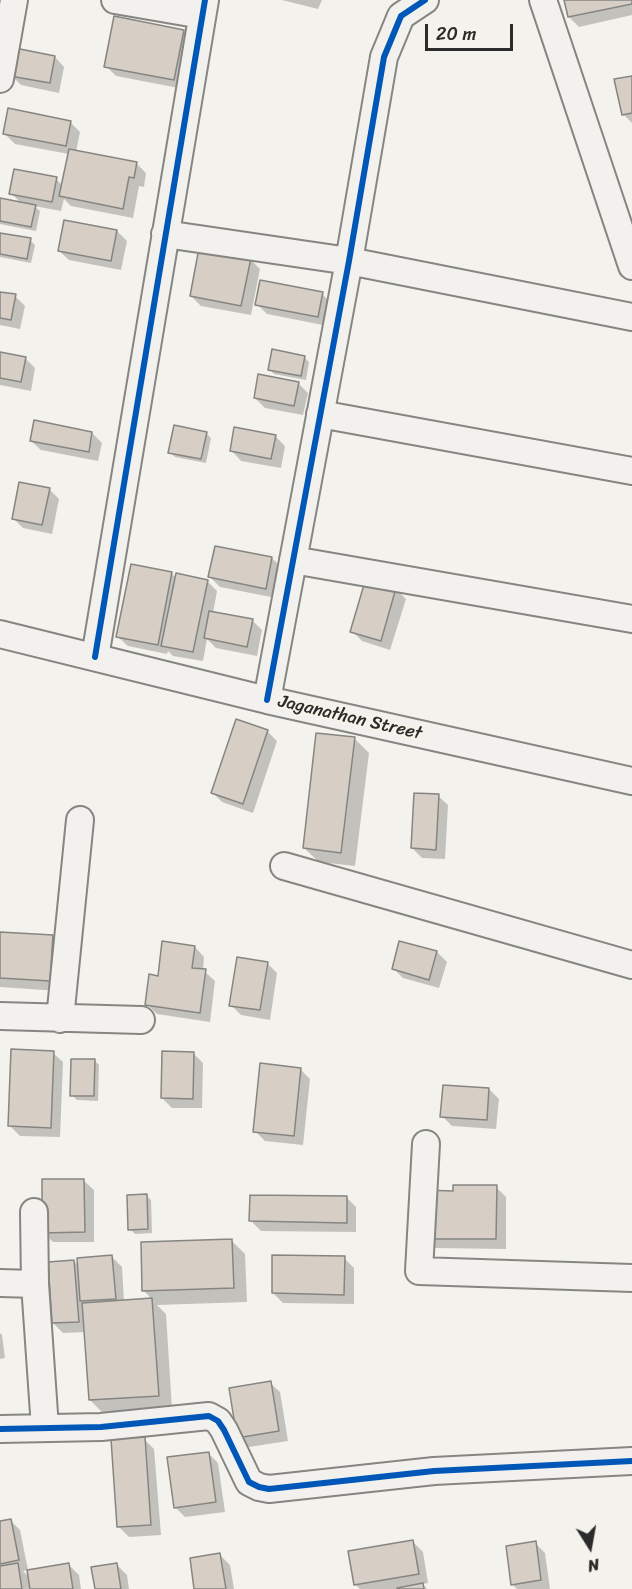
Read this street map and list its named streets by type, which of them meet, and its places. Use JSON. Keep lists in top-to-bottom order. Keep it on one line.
{"streets":{"street":["Jaganathan Street"]},"scale_bar":"20 m","north":"bottom"}
